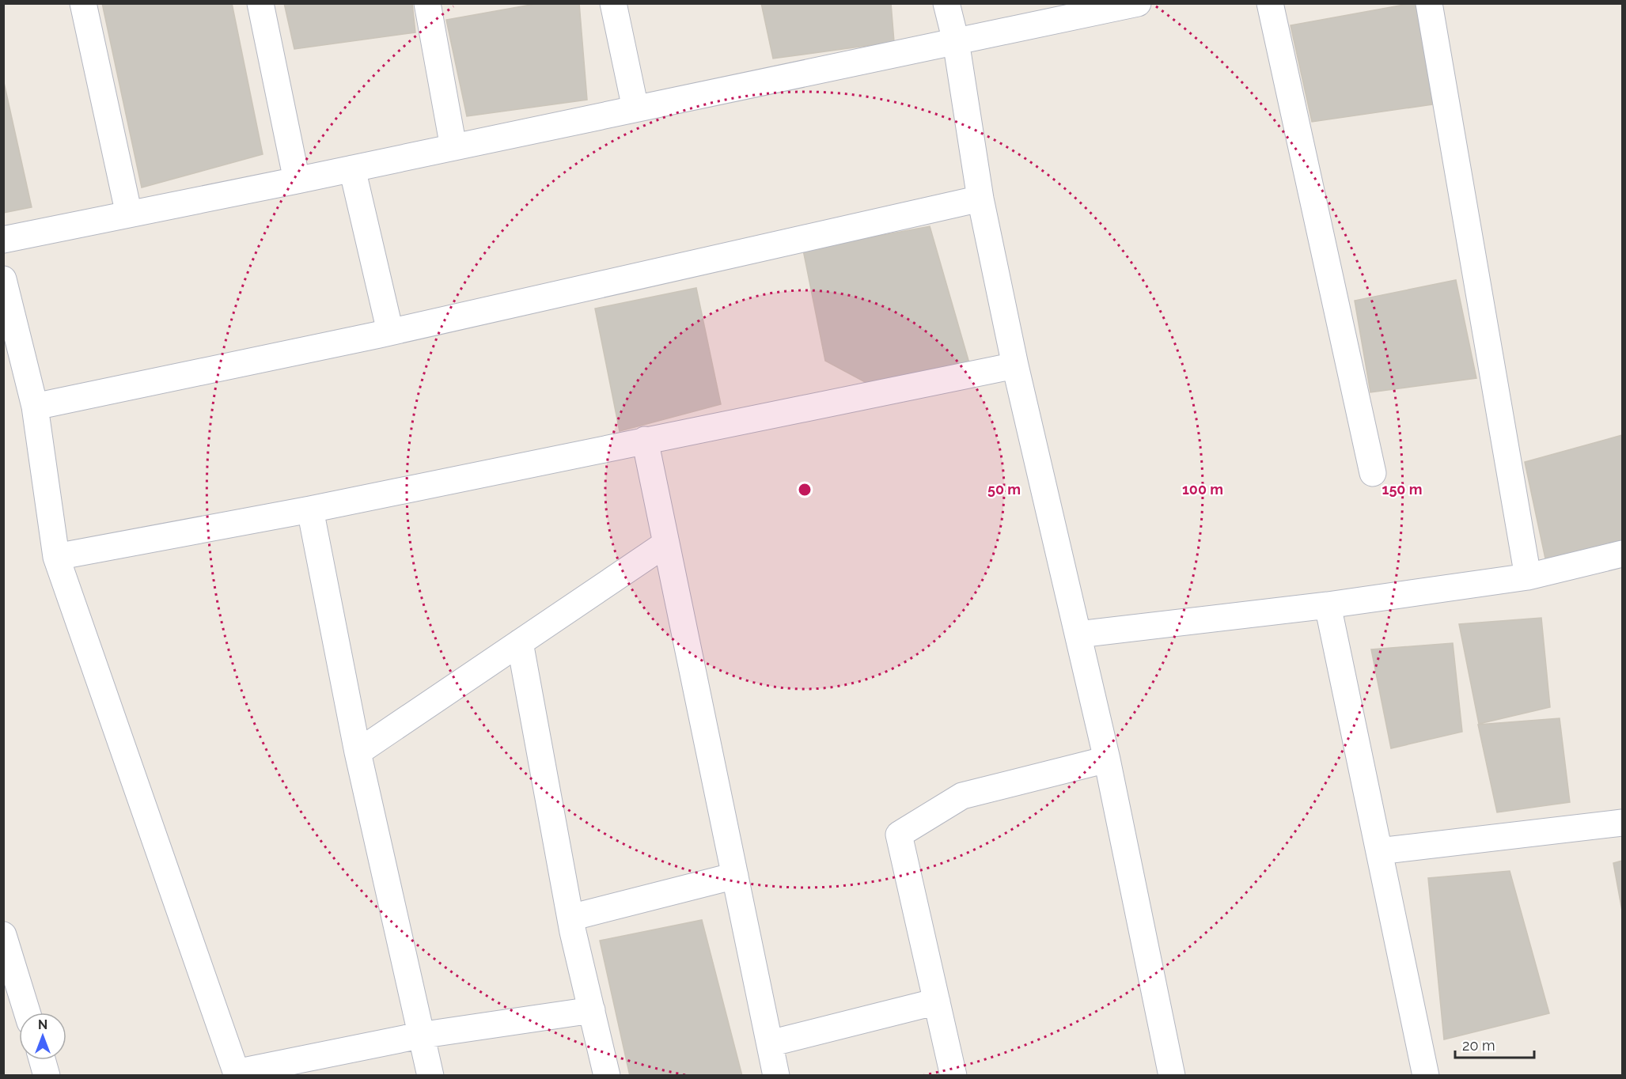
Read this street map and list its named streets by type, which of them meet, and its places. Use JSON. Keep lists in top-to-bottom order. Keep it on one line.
{"scale_bar":"20 m","north":"top","rings":["50 m","100 m","150 m"]}
